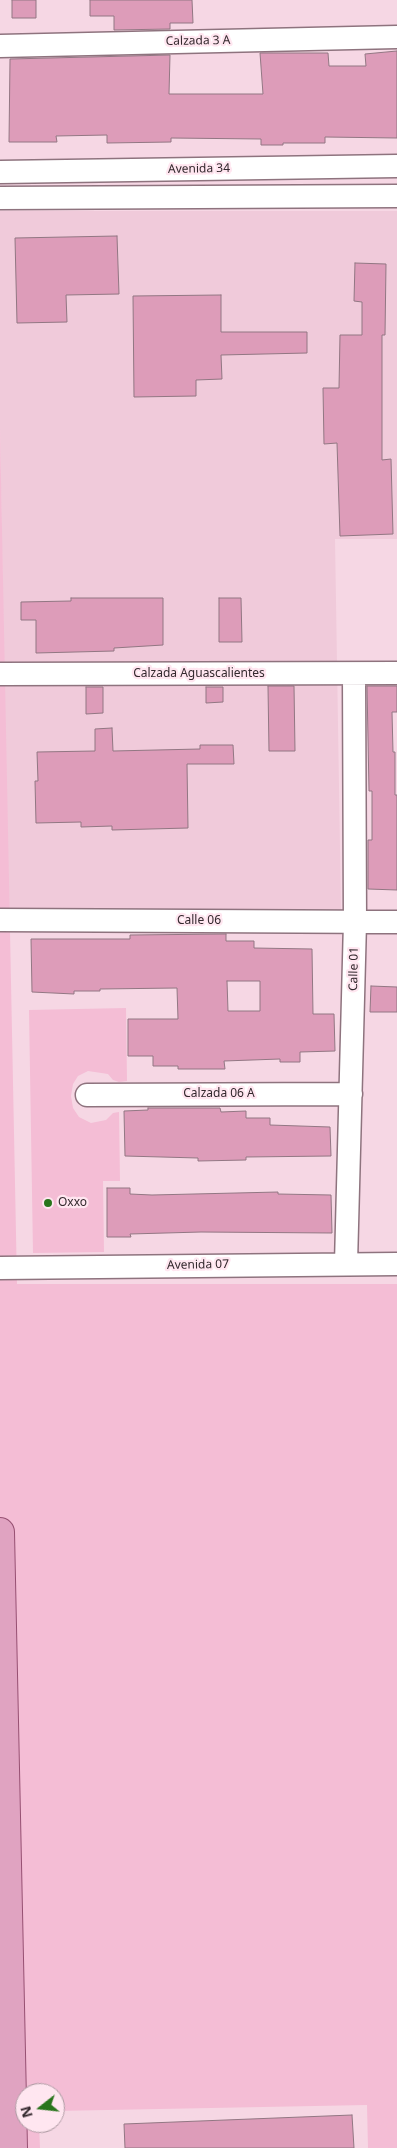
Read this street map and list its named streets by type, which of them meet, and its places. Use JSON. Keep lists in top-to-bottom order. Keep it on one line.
{"streets":{"street":["Calzada 3 A","Avenida 34","Calzada Aguascalientes","Calle 06","Calle 01","Calzada 06 A","Avenida 07"]},"crossings":[["Calzada Aguascalientes","Calle 01"],["Calle 06","Calle 01"],["Calle 01","Calzada 06 A"],["Calle 01","Avenida 07"]],"places":["Oxxo"],"north":"left"}
